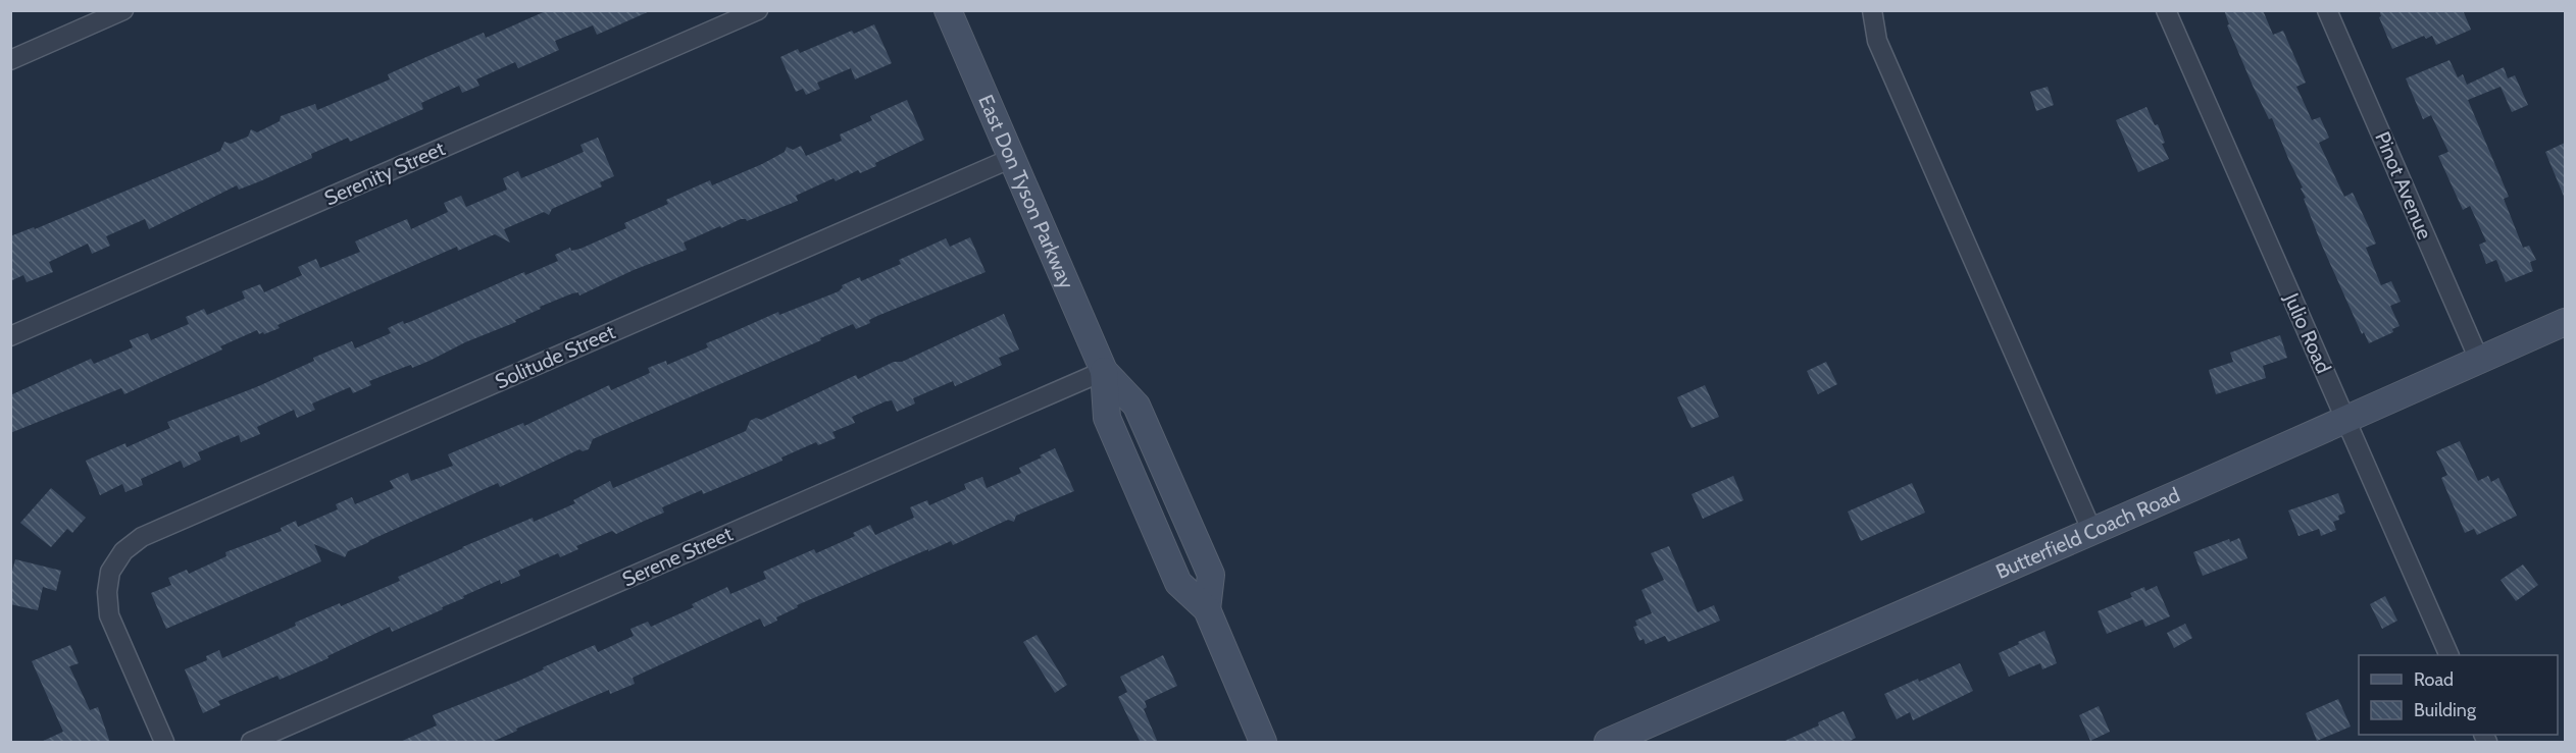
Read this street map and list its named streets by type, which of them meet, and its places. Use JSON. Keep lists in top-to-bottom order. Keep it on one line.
{"streets":{"main road":["East Don Tyson Parkway","Butterfield Coach Road"],"street":["Serenity Street","Pinot Avenue","Julio Road","Solitude Street","Serene Street"]},"crossings":[["Pinot Avenue","Butterfield Coach Road"],["East Don Tyson Parkway","Solitude Street"],["East Don Tyson Parkway","Serene Street"],["Julio Road","Butterfield Coach Road"]],"legend":["Road","Building"]}
